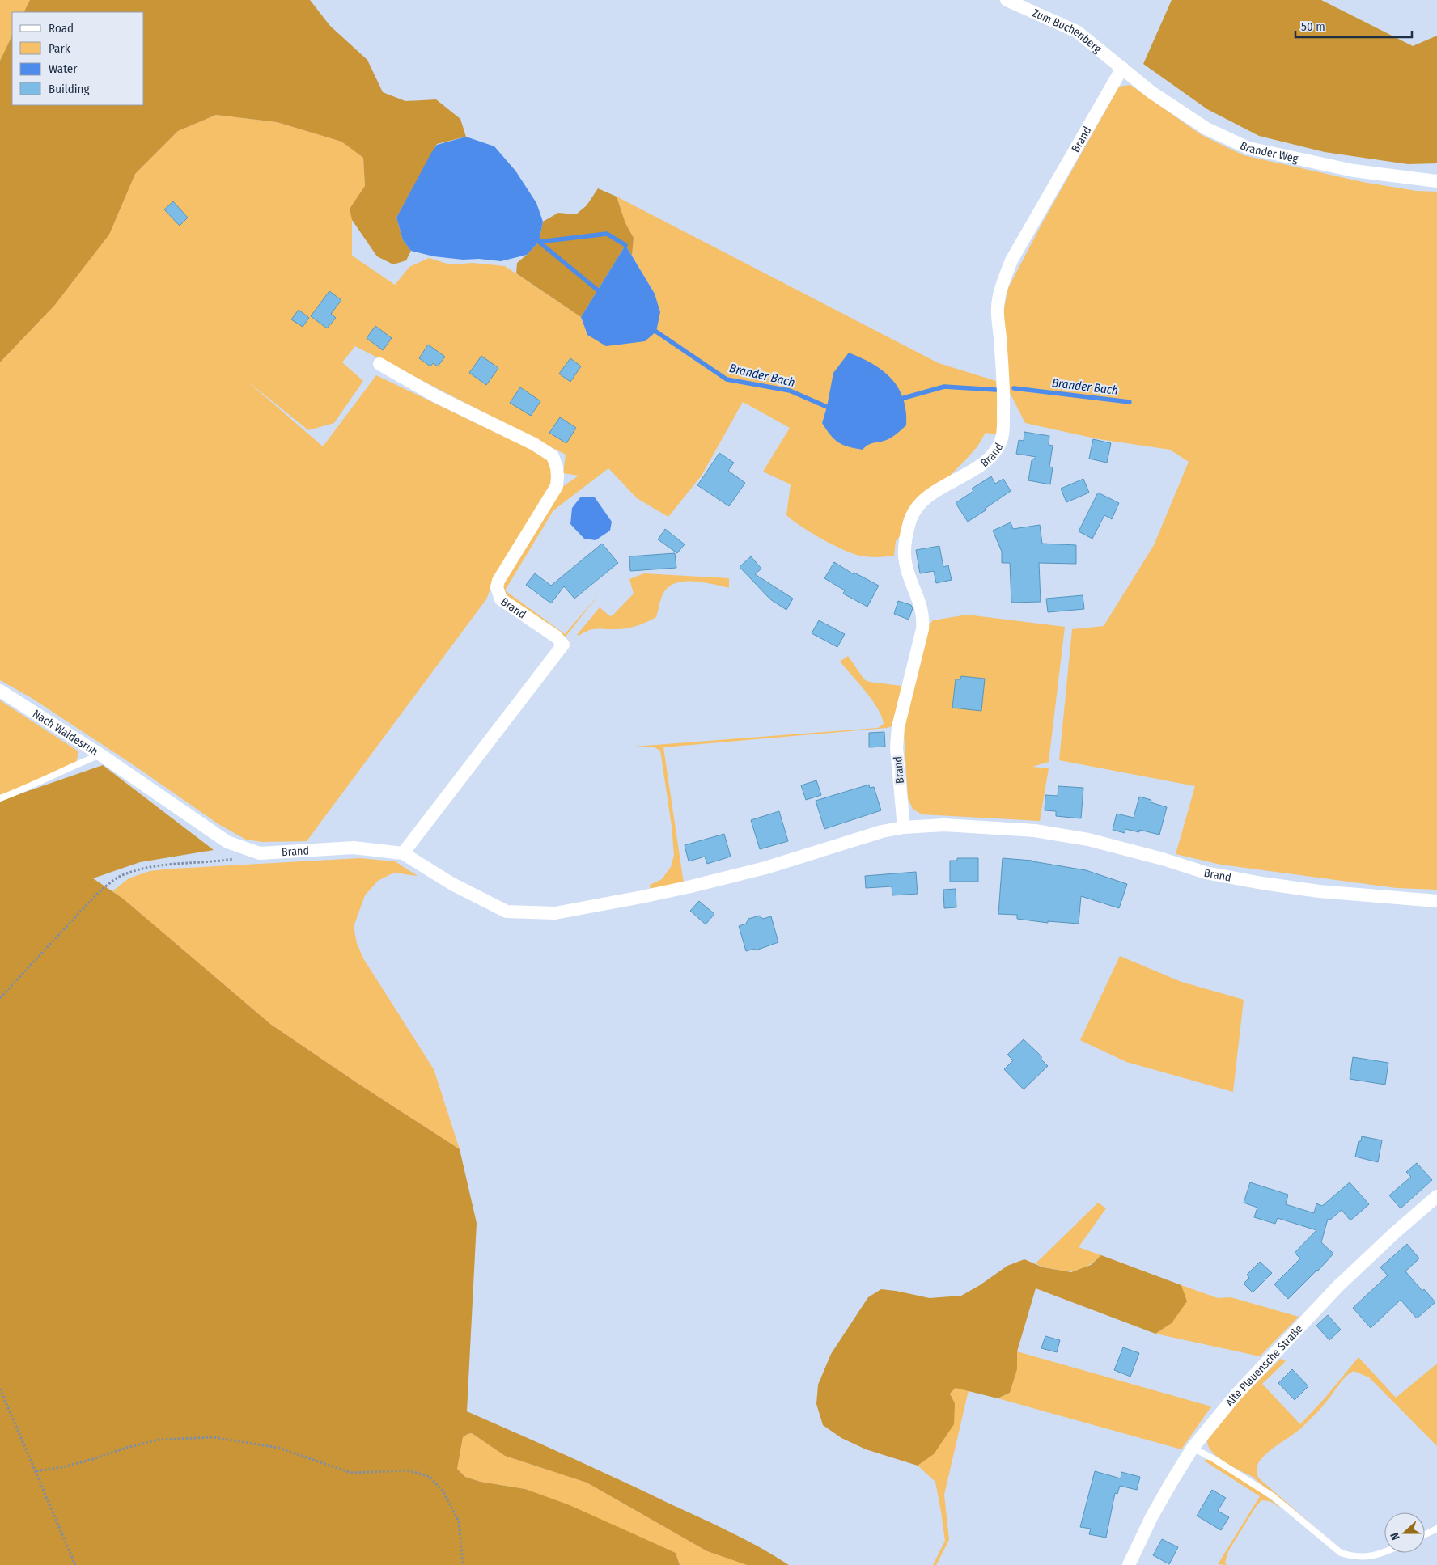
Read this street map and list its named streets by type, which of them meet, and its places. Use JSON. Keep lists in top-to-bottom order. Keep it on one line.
{"streets":{"street":["Zum Buchenberg","Brand","Brander Weg","Nach Waldesruh","Alte Plauensche Straße"]},"crossings":[["Zum Buchenberg","Brand"],["Zum Buchenberg","Brander Weg"],["Brand","Brander Weg"]],"water":["Brander Bach"],"legend":["Road","Park","Water","Building"],"scale_bar":"50 m","north":"left"}
